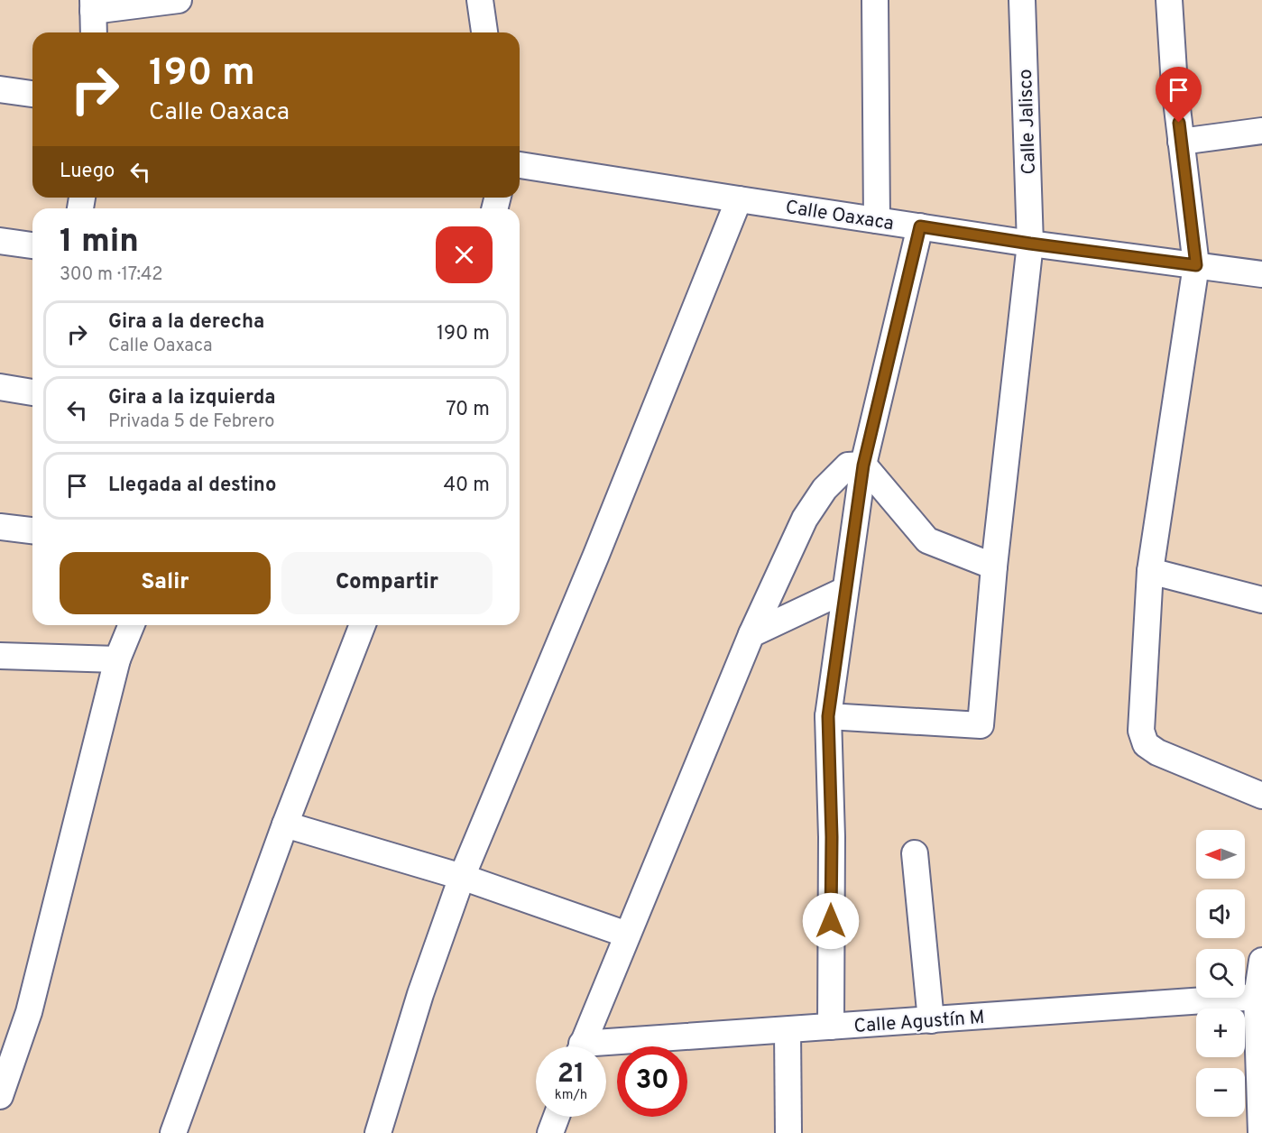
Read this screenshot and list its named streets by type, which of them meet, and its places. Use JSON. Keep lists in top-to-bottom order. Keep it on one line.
{"streets":{"street":["Calle Jalisco","Calle Oaxaca","Calle Agustín M"]},"crossings":[["Calle Jalisco","Calle Oaxaca"]],"north":"left","page":{"turn":["190 m","Calle Oaxaca"],"then":"Luego","heading":["1 min","300 m · 17:42"],"list":[{"name":"Gira a la derecha","note":"Calle Oaxaca","value":"190 m"},{"name":"Gira a la izquierda","note":"Privada 5 de Febrero","value":"70 m"},{"name":"Llegada al destino","value":"40 m"}],"buttons":["Salir","Compartir"],"map_buttons":["+","−"],"speed":"21 km/h","limit":"30"}}
